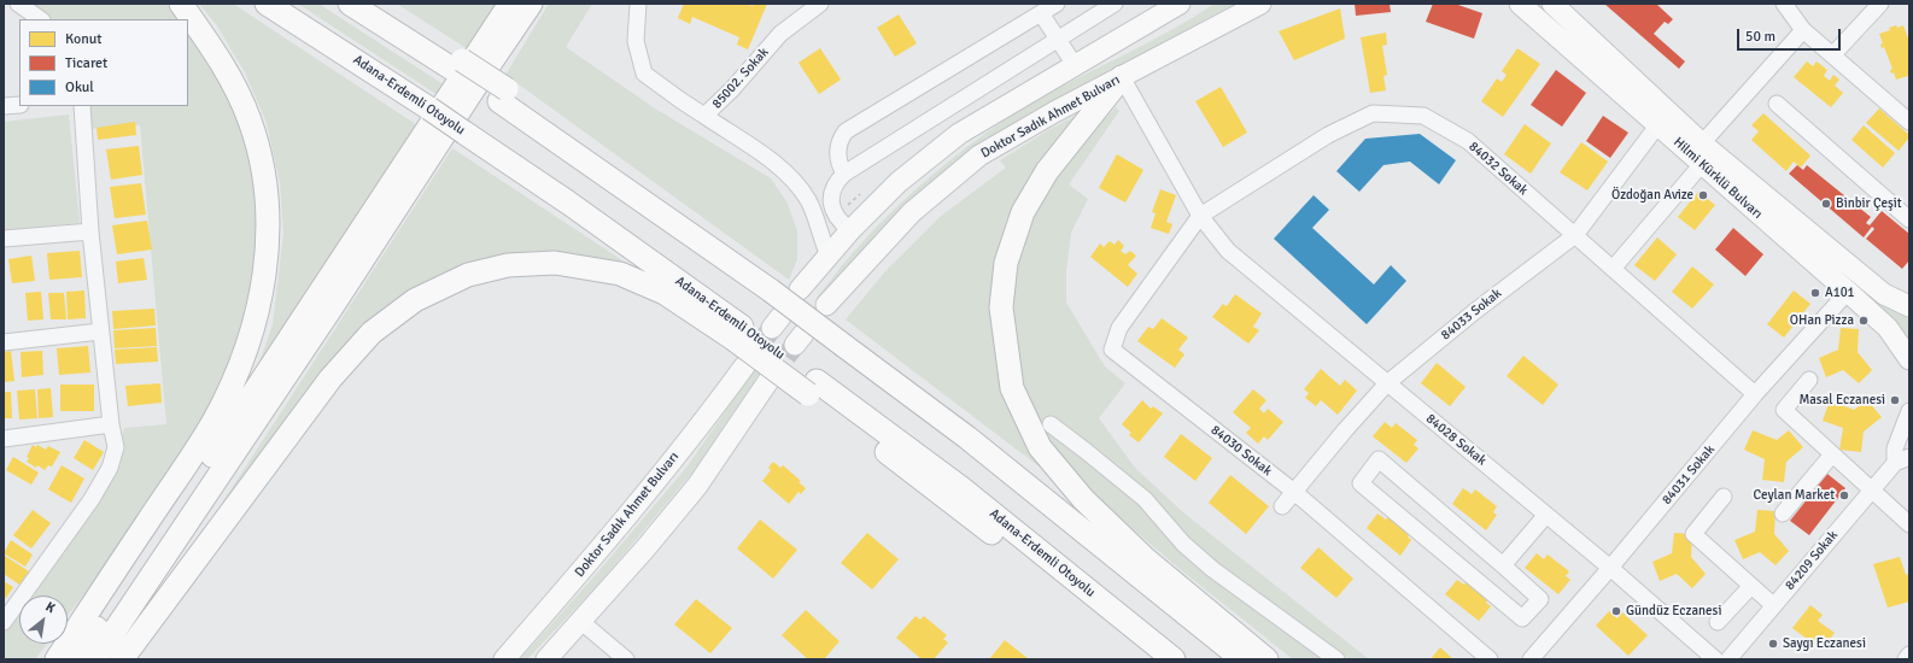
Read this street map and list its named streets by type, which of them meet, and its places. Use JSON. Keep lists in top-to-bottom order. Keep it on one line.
{"streets":{"highway":["Adana-Erdemli Otoyolu"],"main road":["Doktor Sadık Ahmet Bulvarı","Hilmi Kürklü Bulvarı"],"street":["85002. Sokak","84032 Sokak","84033 Sokak","84028 Sokak","84030 Sokak","84031 Sokak","84209 Sokak"]},"crossings":[["Doktor Sadık Ahmet Bulvarı","84028 Sokak"],["84032 Sokak","84033 Sokak"],["84032 Sokak","84028 Sokak"],["84032 Sokak","84030 Sokak"],["84032 Sokak","84031 Sokak"],["Hilmi Kürklü Bulvarı","84033 Sokak"],["Hilmi Kürklü Bulvarı","84031 Sokak"],["84033 Sokak","84028 Sokak"],["84033 Sokak","84030 Sokak"],["84028 Sokak","84030 Sokak"],["84028 Sokak","84031 Sokak"]],"places":["Özdoğan Avize","Binbir Çeşit","A101","OHan Pizza","Masal Eczanesi","Ceylan Market","Gündüz Eczanesi","Saygı Eczanesi"],"legend":["Konut","Ticaret","Okul"],"scale_bar":"50 m","north":"top right"}
